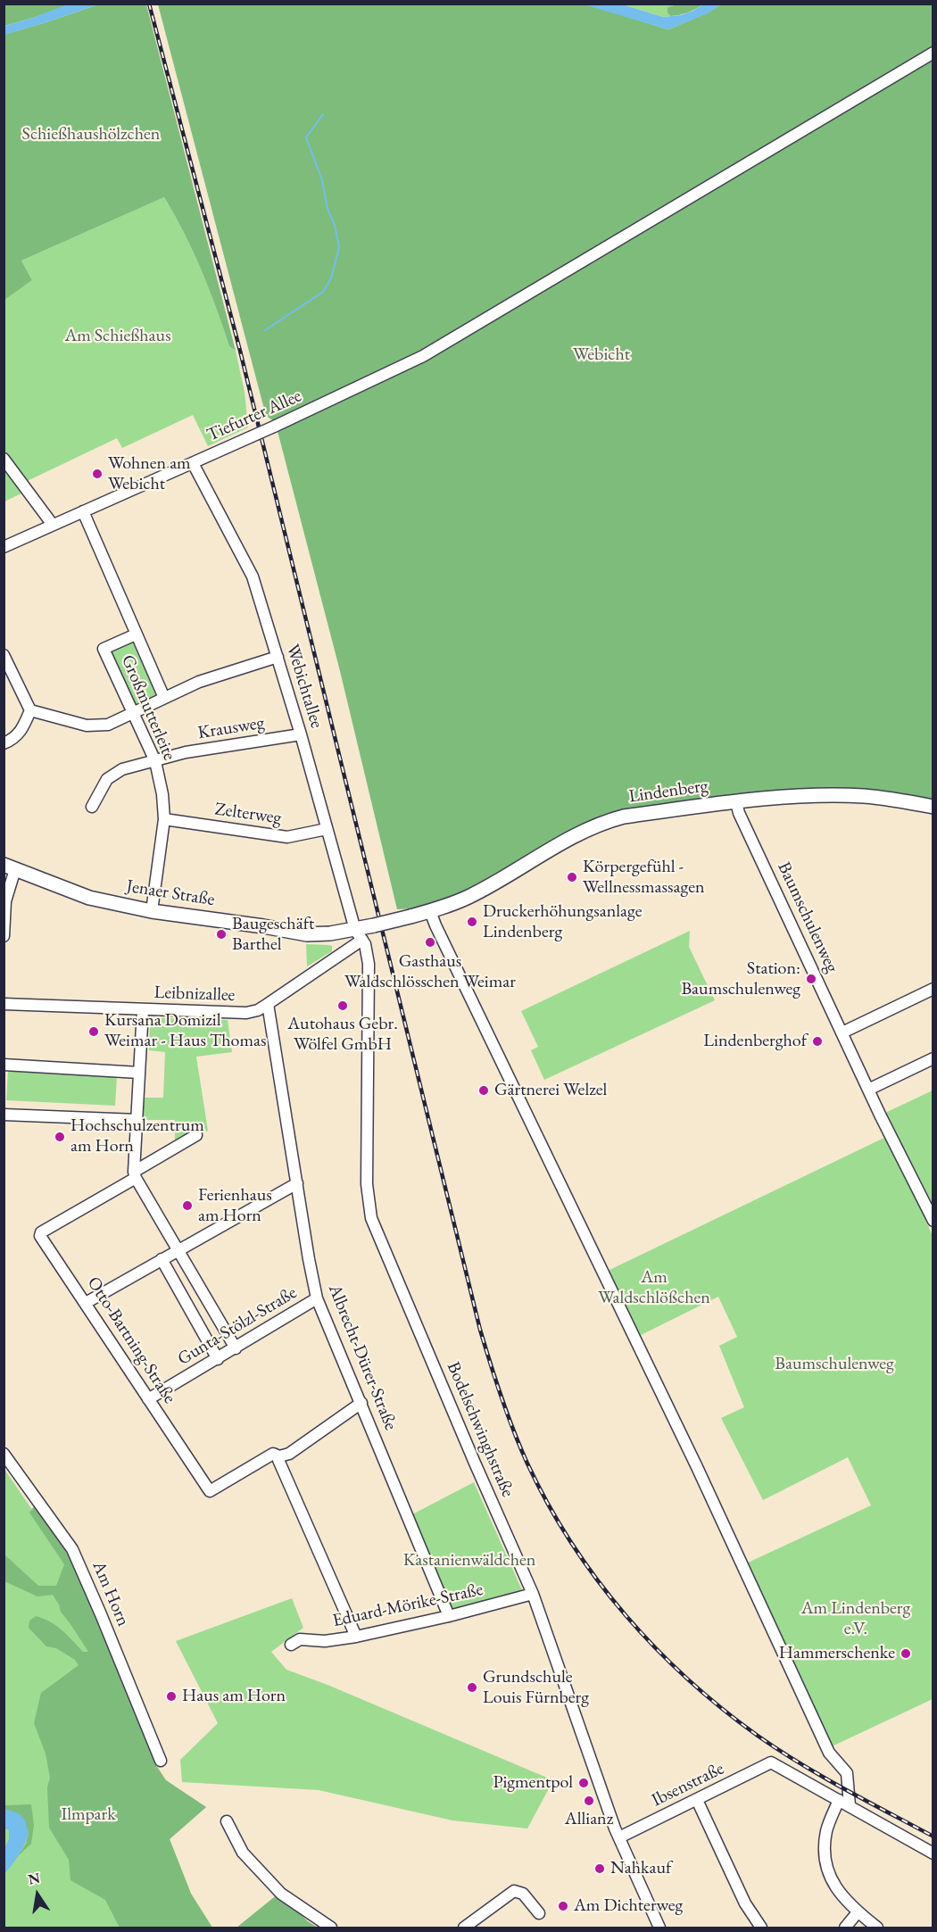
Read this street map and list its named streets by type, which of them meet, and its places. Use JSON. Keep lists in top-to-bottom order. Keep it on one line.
{"streets":{"main road":["Lindenberg","Jenaer Straße"],"street":["Tiefurter Allee","Webichtallee","Großmutterleite","Krausweg","Zelterweg","Baumschulenweg","Leibnizallee","Gunta-Stölzl-Straße","Otto-Bartning-Straße","Albrecht-Dürer-Straße","Bodelschwinghstraße","Am Horn","Eduard-Mörike-Straße","Ibsenstraße"]},"crossings":[["Tiefurter Allee","Webichtallee"],["Tiefurter Allee","Großmutterleite"],["Webichtallee","Krausweg"],["Webichtallee","Zelterweg"],["Webichtallee","Jenaer Straße"],["Webichtallee","Leibnizallee"],["Webichtallee","Bodelschwinghstraße"],["Großmutterleite","Krausweg"],["Großmutterleite","Zelterweg"],["Großmutterleite","Jenaer Straße"],["Lindenberg","Jenaer Straße"],["Lindenberg","Baumschulenweg"],["Jenaer Straße","Leibnizallee"],["Jenaer Straße","Bodelschwinghstraße"],["Leibnizallee","Albrecht-Dürer-Straße"],["Leibnizallee","Bodelschwinghstraße"],["Gunta-Stölzl-Straße","Otto-Bartning-Straße"],["Gunta-Stölzl-Straße","Albrecht-Dürer-Straße"],["Otto-Bartning-Straße","Albrecht-Dürer-Straße"],["Albrecht-Dürer-Straße","Eduard-Mörike-Straße"],["Bodelschwinghstraße","Eduard-Mörike-Straße"],["Bodelschwinghstraße","Ibsenstraße"]],"parks":["Schießhaushölzchen","Am Schießhaus","Webicht","Am Waldschlößchen","Baumschulenweg","Kastanienwäldchen","Am Lindenberg e.V.","Ilmpark"],"places":["Wohnen am Webicht","Körpergefühl - Wellnessmassagen","Druckerhöhungsanlage Lindenberg","Baugeschäft Barthel","Gasthaus Waldschlösschen Weimar","Station: Baumschulenweg","Autohaus Gebr. Wölfel GmbH","Kursana Domizil Weimar - Haus Thomas","Lindenberghof","Gärtnerei Welzel","Hochschulzentrum am Horn","Ferienhaus am Horn","Hammerschenke","Grundschule Louis Fürnberg","Haus am Horn","Pigmentpol","Allianz","Nahkauf","Am Dichterweg"],"north":"top"}
